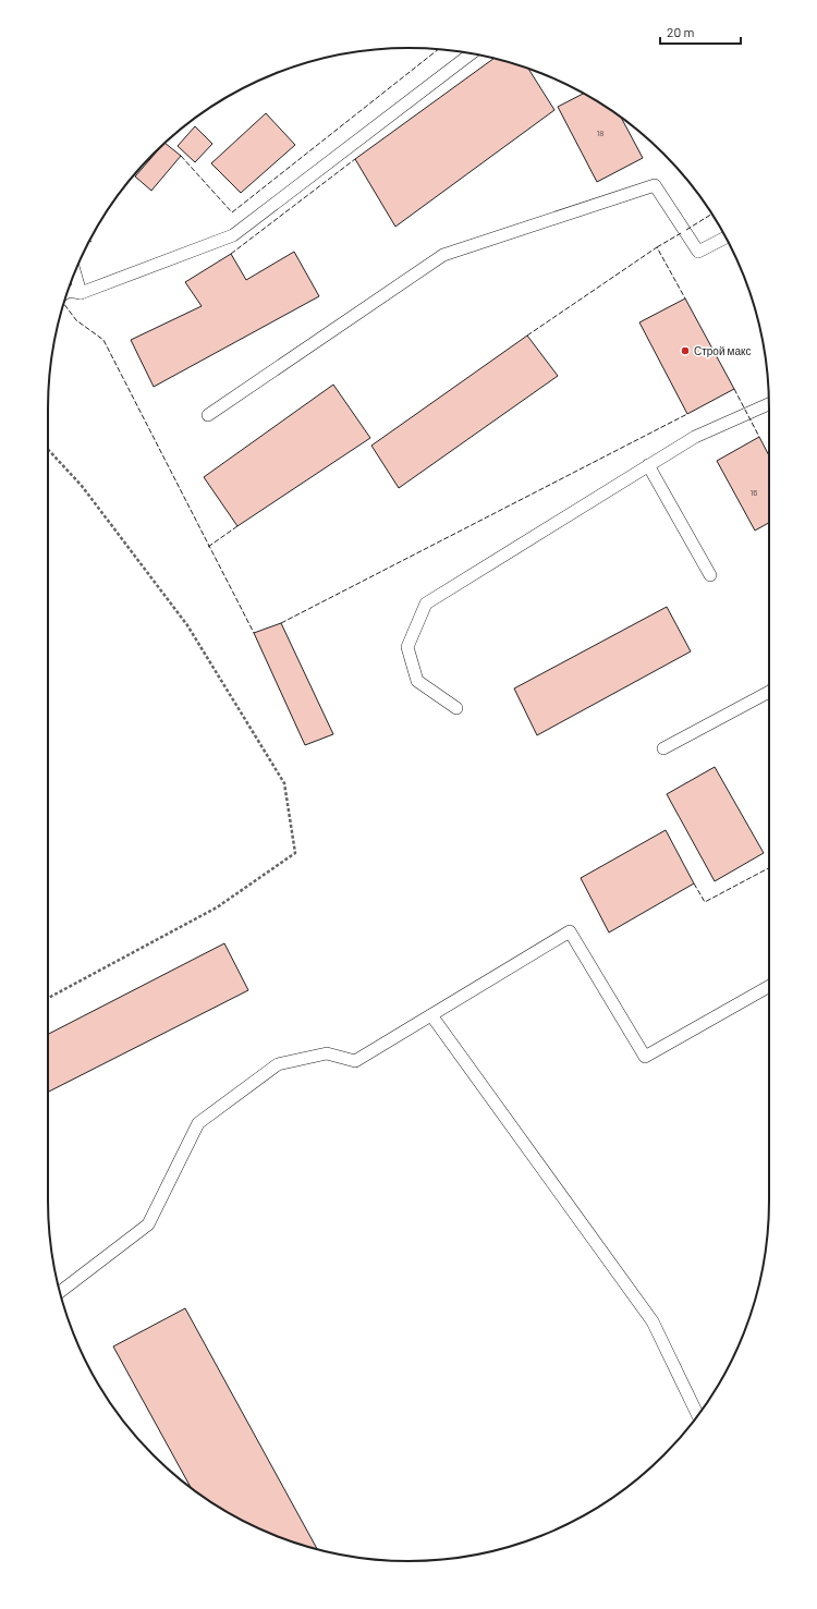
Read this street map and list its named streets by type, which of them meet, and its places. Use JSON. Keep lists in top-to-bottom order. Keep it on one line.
{"places":["Строй макс"],"house_numbers":["18","16"],"scale_bar":"20 m"}
